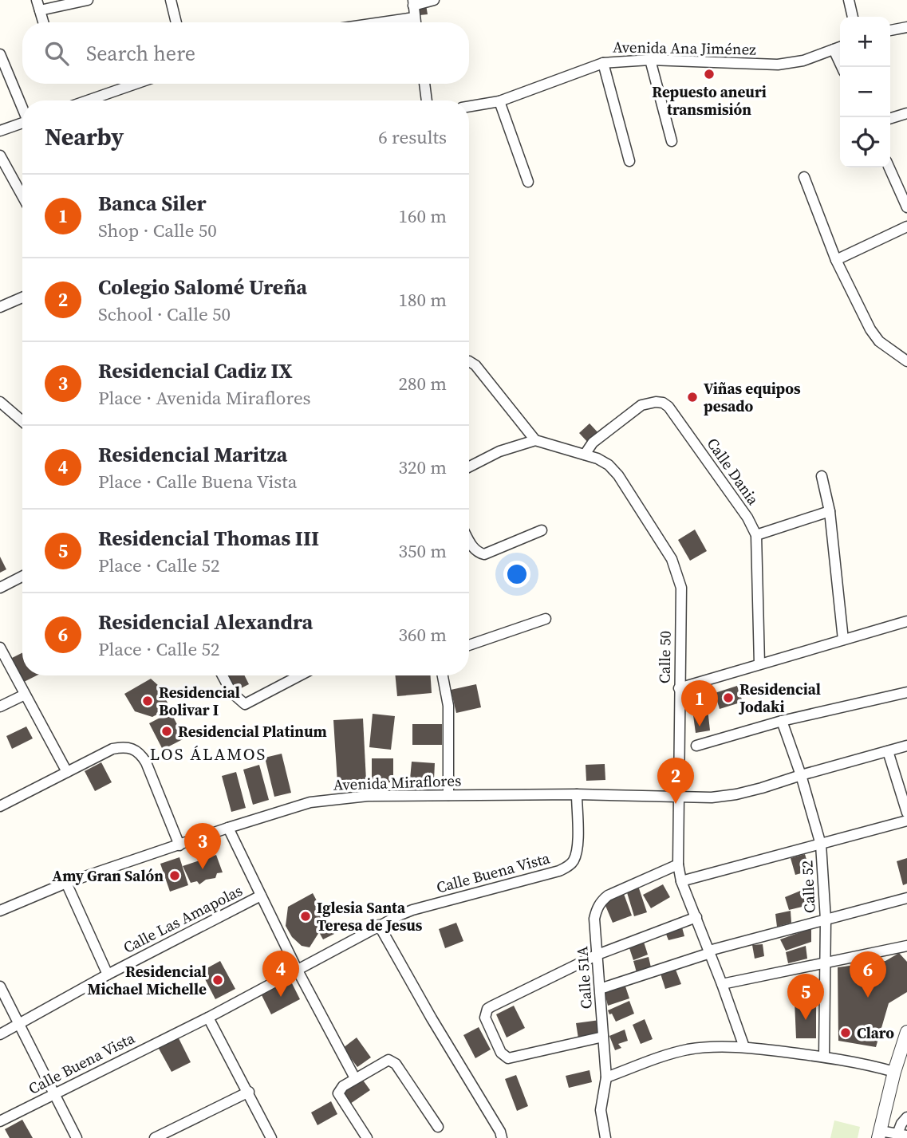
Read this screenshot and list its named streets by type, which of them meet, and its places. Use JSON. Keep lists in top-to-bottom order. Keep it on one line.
{"streets":{"street":["Avenida Ana Jiménez","Calle Dania","Calle 50","Avenida Miraflores","Calle Buena Vista","Calle 52","Calle Las Amapolas","Calle 51A"]},"crossings":[["Calle Dania","Calle 50"],["Calle 50","Avenida Miraflores"],["Calle 50","Calle 51A"],["Avenida Miraflores","Calle Buena Vista"],["Avenida Miraflores","Calle 52"]],"districts":["LOS ÁLAMOS"],"places":["Repuesto aneuri transmisión","Viñas equipos pesado","Residencial Jodaki","Residencial Bolivar I","Residencial Platinum","Amy Gran Salón","Iglesia Santa Teresa de Jesus","Residencial Michael Michelle","Claro"],"page":{"map_buttons":["+","−"],"search":"Search here","heading":["Nearby","6 results"],"list":[{"mark":"1","name":"Banca Siler","note":"Shop · Calle 50","value":"160 m"},{"mark":"2","name":"Colegio Salomé Ureña","note":"School · Calle 50","value":"180 m"},{"mark":"3","name":"Residencial Cadiz IX","note":"Place · Avenida Miraflores","value":"280 m"},{"mark":"4","name":"Residencial Maritza","note":"Place · Calle Buena Vista","value":"320 m"},{"mark":"5","name":"Residencial Thomas III","note":"Place · Calle 52","value":"350 m"},{"mark":"6","name":"Residencial Alexandra","note":"Place · Calle 52","value":"360 m"}],"pins":["1","2","3","4","6","5"]}}
